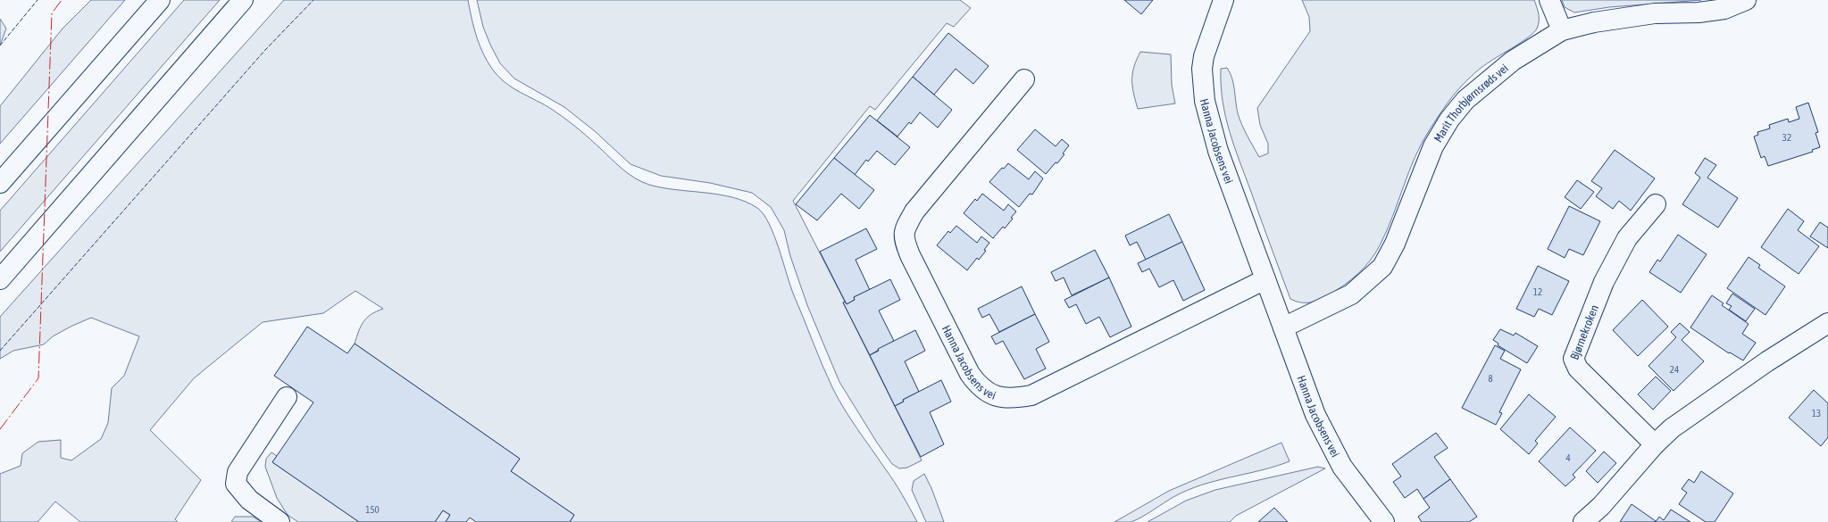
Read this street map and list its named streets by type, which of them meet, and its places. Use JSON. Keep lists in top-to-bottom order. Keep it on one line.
{"streets":{"main road":["Marit Thorbjørnsrøds vei","Hanna Jacobsens vei","Bjørnekroken"]},"crossings":[["Marit Thorbjørnsrøds vei","Hanna Jacobsens vei"]],"house_numbers":["32","12","24","8","13","4","150"]}
